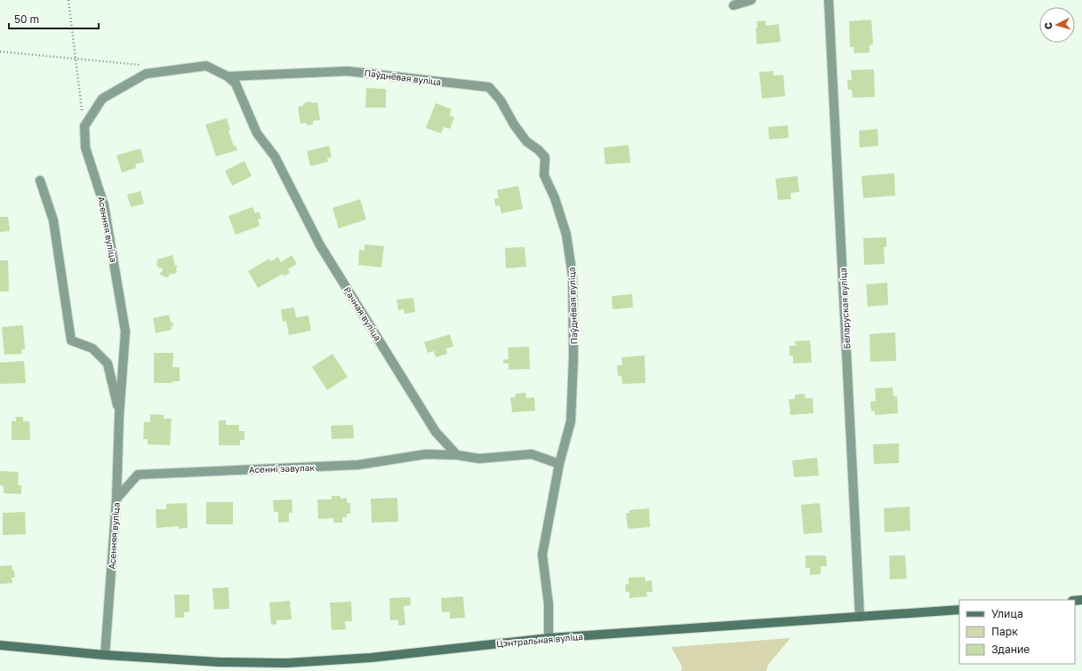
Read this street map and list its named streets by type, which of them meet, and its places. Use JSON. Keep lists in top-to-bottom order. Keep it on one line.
{"streets":{"street":["Паўднёвая вуліца","Асенняя вуліца","Беларуская вуліца","Рачная вуліца","Асенні завулак","Цэнтральная вуліца"]},"crossings":[["Паўднёвая вуліца","Рачная вуліца"],["Паўднёвая вуліца","Цэнтральная вуліца"],["Асенняя вуліца","Асенні завулак"],["Асенняя вуліца","Цэнтральная вуліца"],["Беларуская вуліца","Цэнтральная вуліца"],["Рачная вуліца","Асенні завулак"]],"legend":["Улица","Парк","Здание"],"scale_bar":"50 m","north":"left"}
